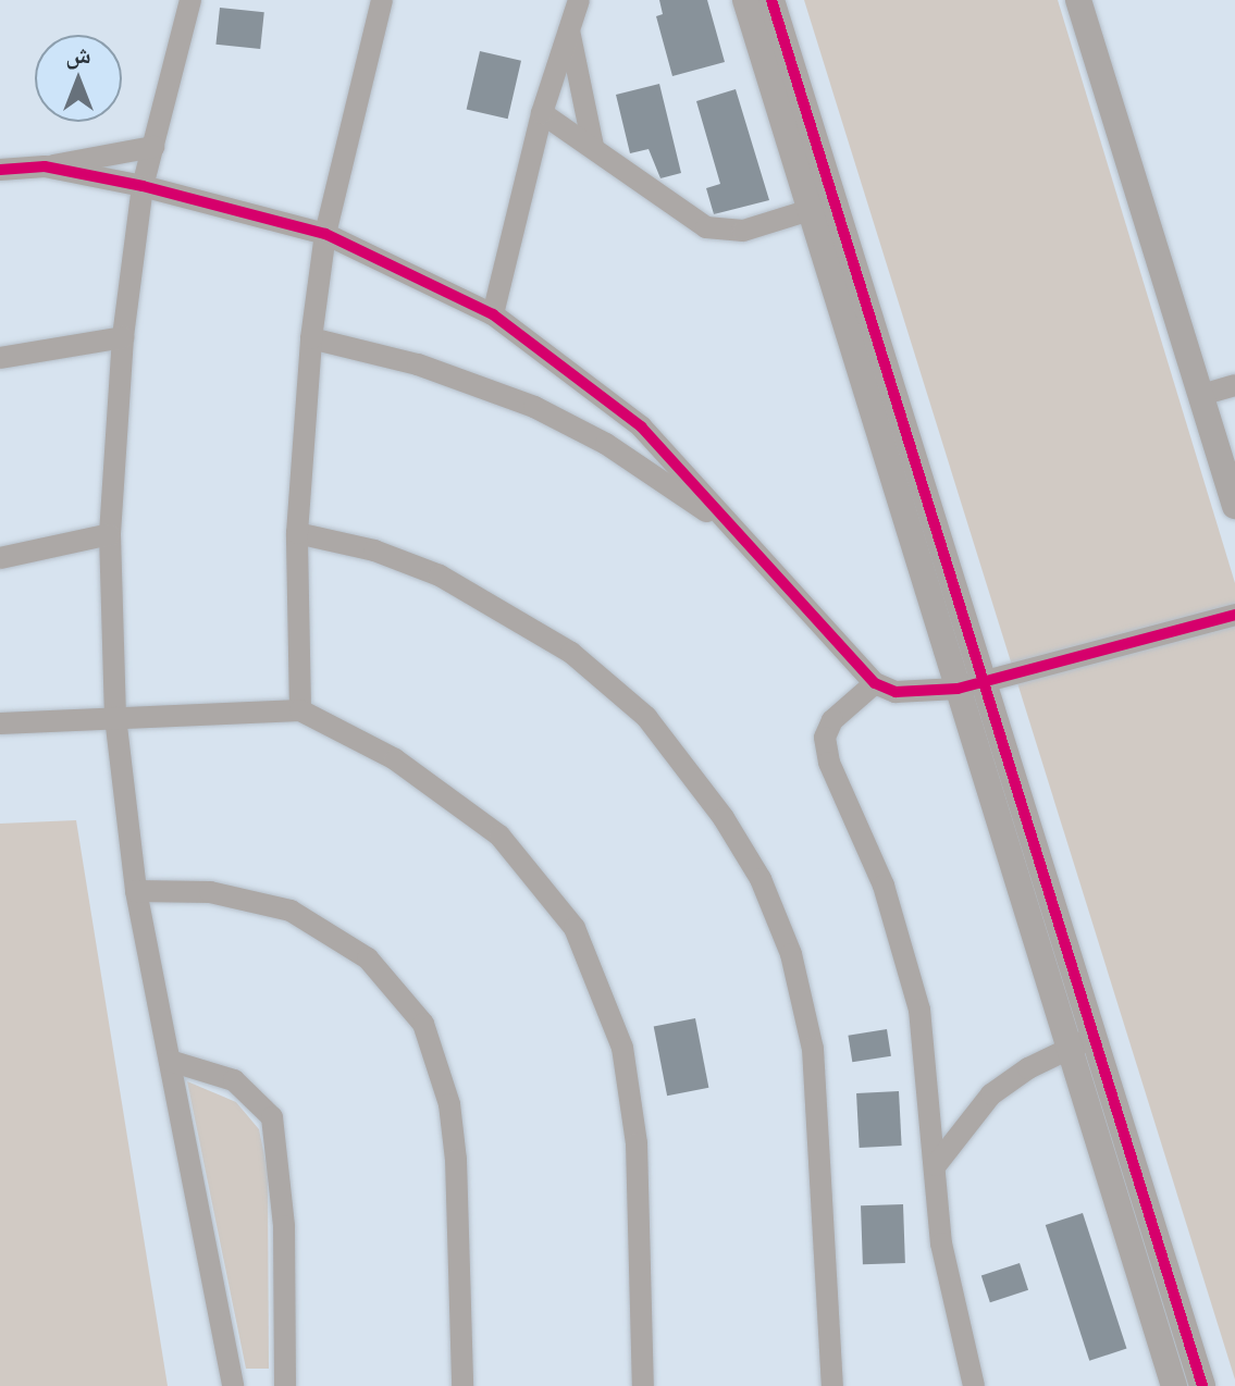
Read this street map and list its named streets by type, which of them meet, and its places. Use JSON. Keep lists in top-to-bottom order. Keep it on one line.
{"north":"top"}
